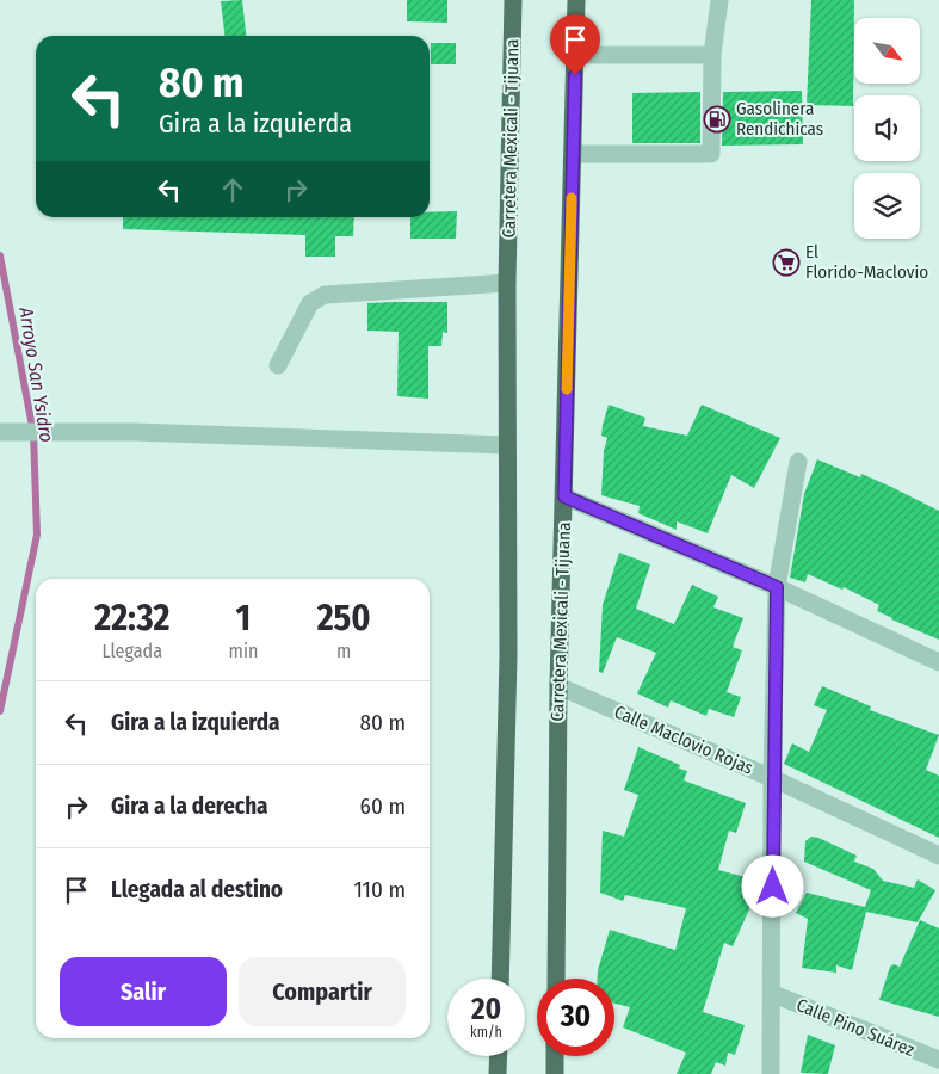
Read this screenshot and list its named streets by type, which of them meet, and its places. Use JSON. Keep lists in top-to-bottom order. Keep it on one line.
{"streets":{"main road":["Carretera Mexicali - Tijuana"],"street":["Calle Maclovio Rojas","Calle Pino Suárez"]},"crossings":[["Carretera Mexicali - Tijuana","Calle Maclovio Rojas"]],"water":["Arroyo San Ysidro"],"places":{"fuel station":["Gasolinera Rendichicas"],"supermarket":["El Florido-Maclovio"]},"north":"bottom right","page":{"turn":["80 m","Gira a la izquierda"],"eta":["22:32","Llegada","1","min","250","m"],"list":[{"name":"Gira a la izquierda","value":"80 m"},{"name":"Gira a la derecha","value":"60 m"},{"name":"Llegada al destino","value":"110 m"}],"buttons":["Salir","Compartir"],"speed":"20 km/h","limit":"30"}}
